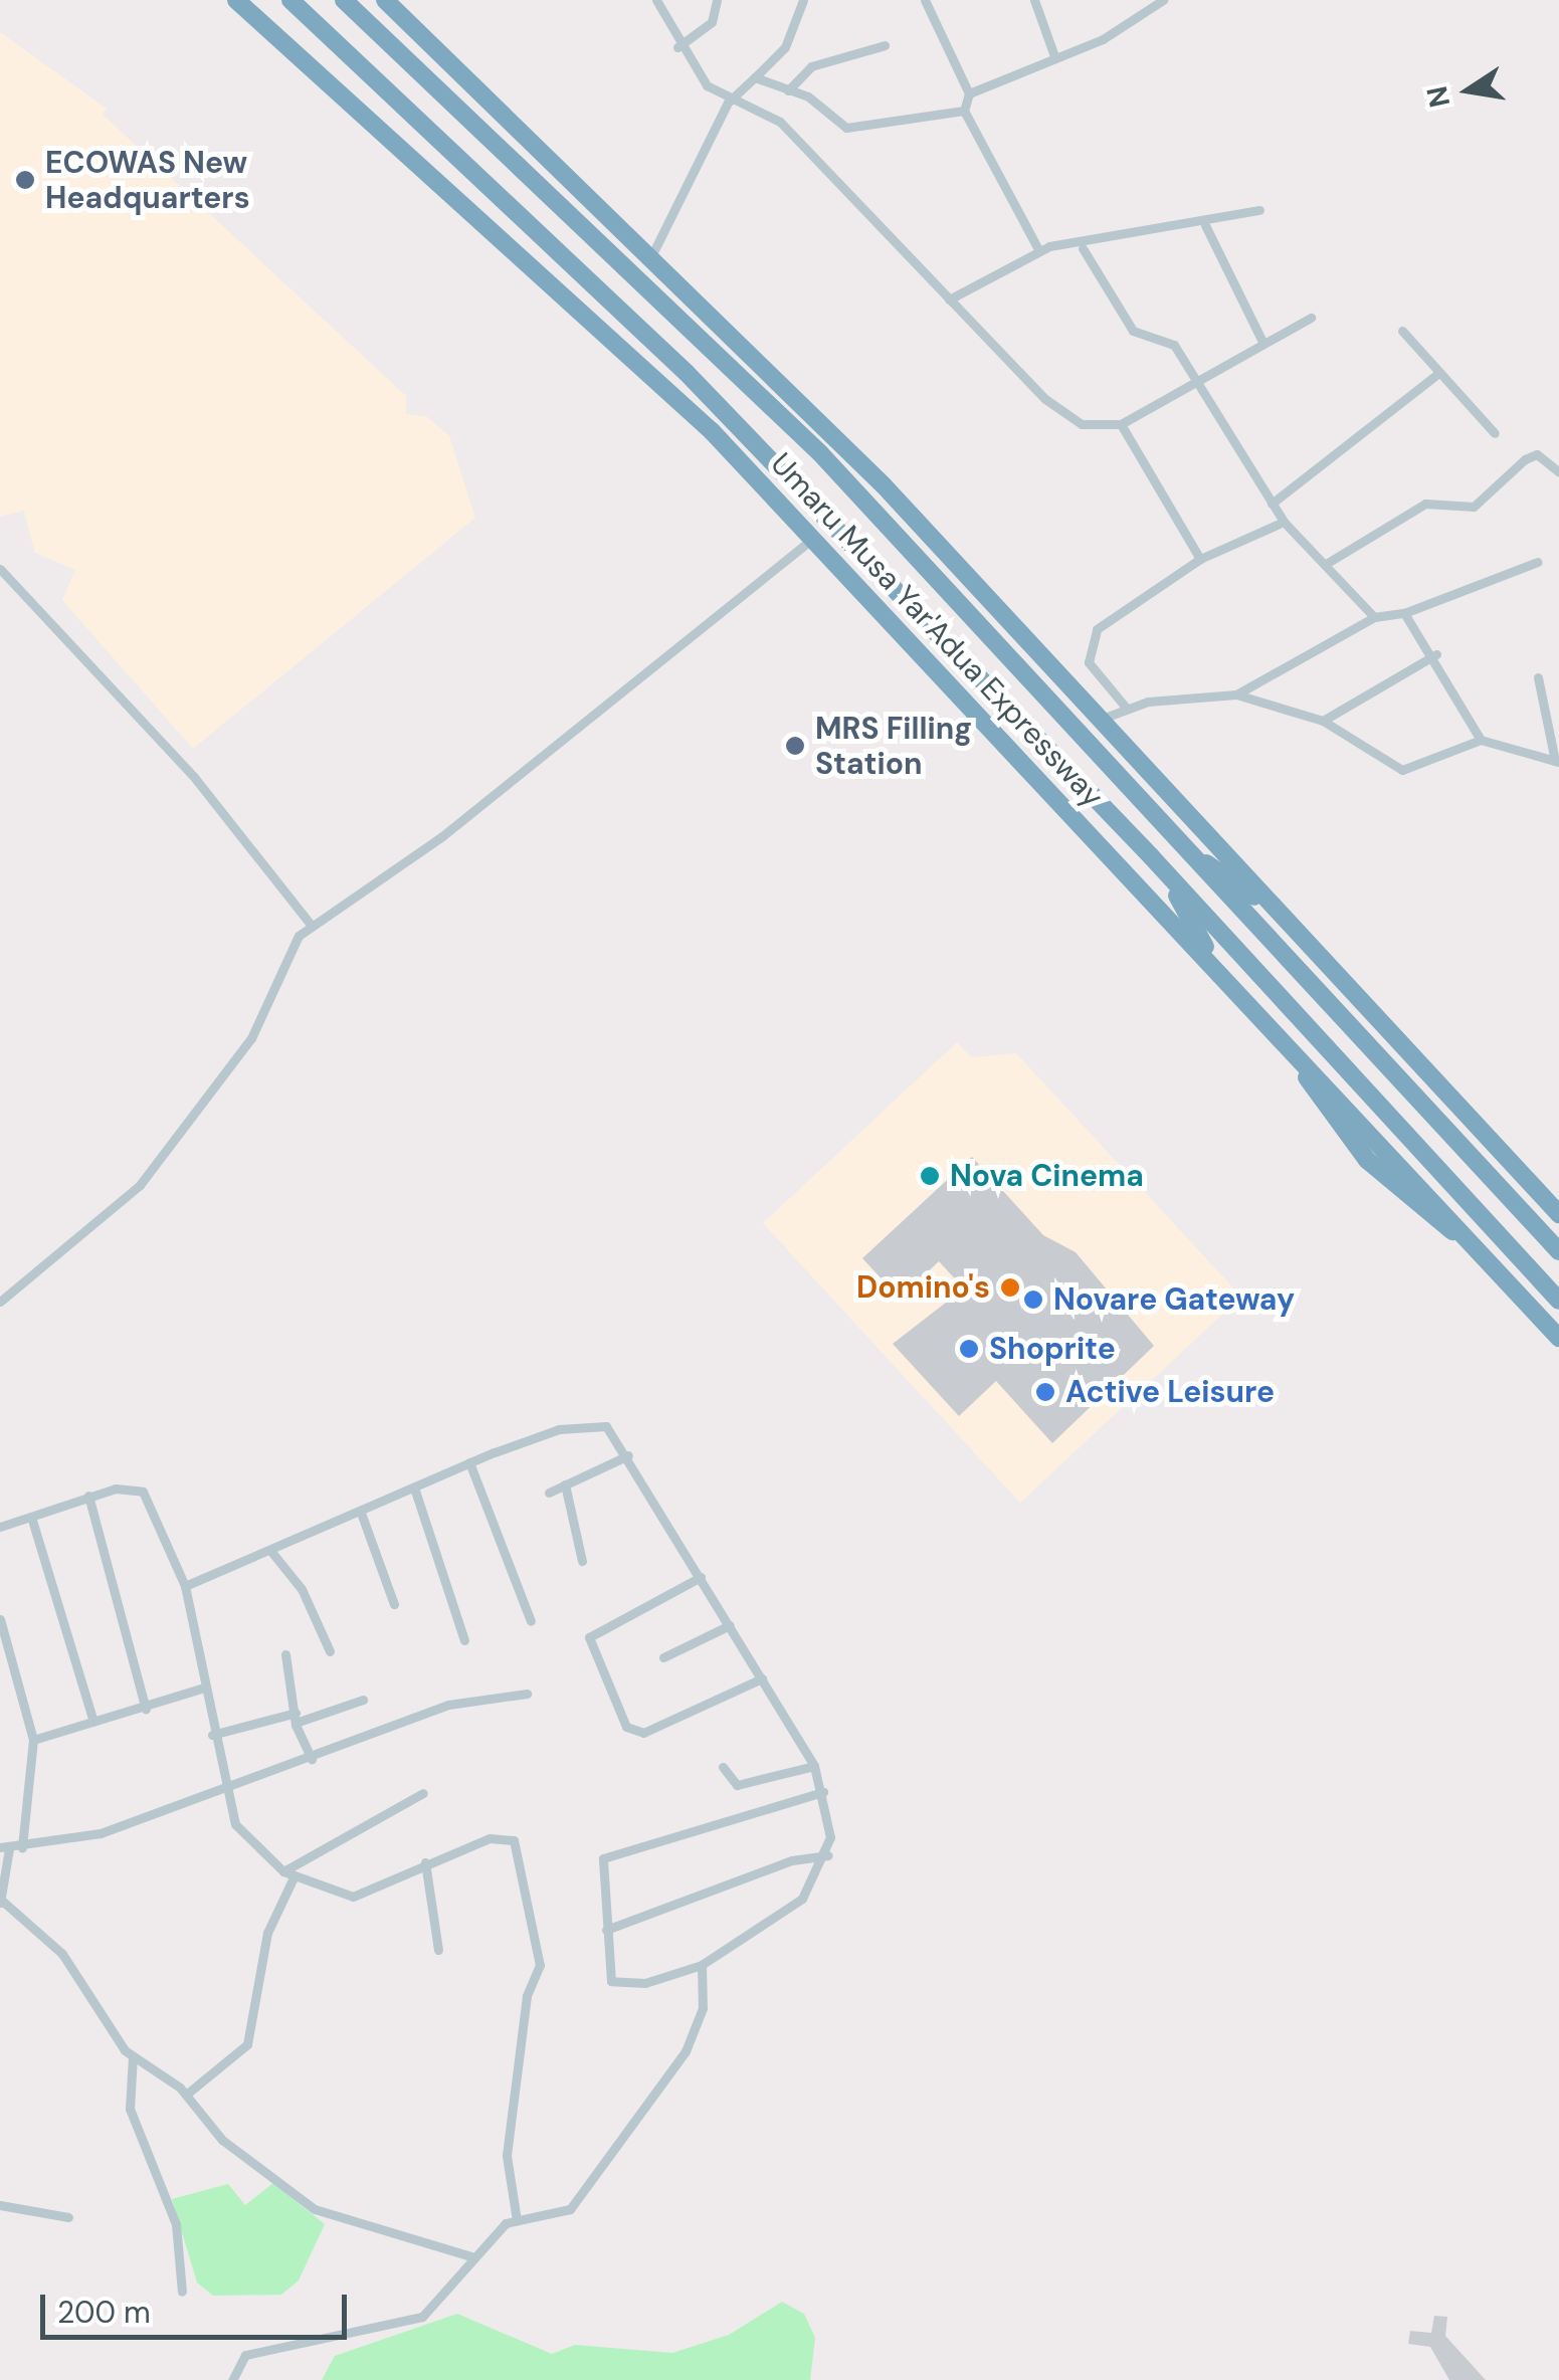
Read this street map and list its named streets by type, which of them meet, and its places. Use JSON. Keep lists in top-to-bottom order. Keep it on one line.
{"streets":{"highway":["Umaru Musa Yar'Adua Expressway"]},"places":["ECOWAS New Headquarters","MRS Filling Station","Nova Cinema","Domino's","Novare Gateway","Shoprite","Active Leisure"],"scale_bar":"200 m","north":"left"}
